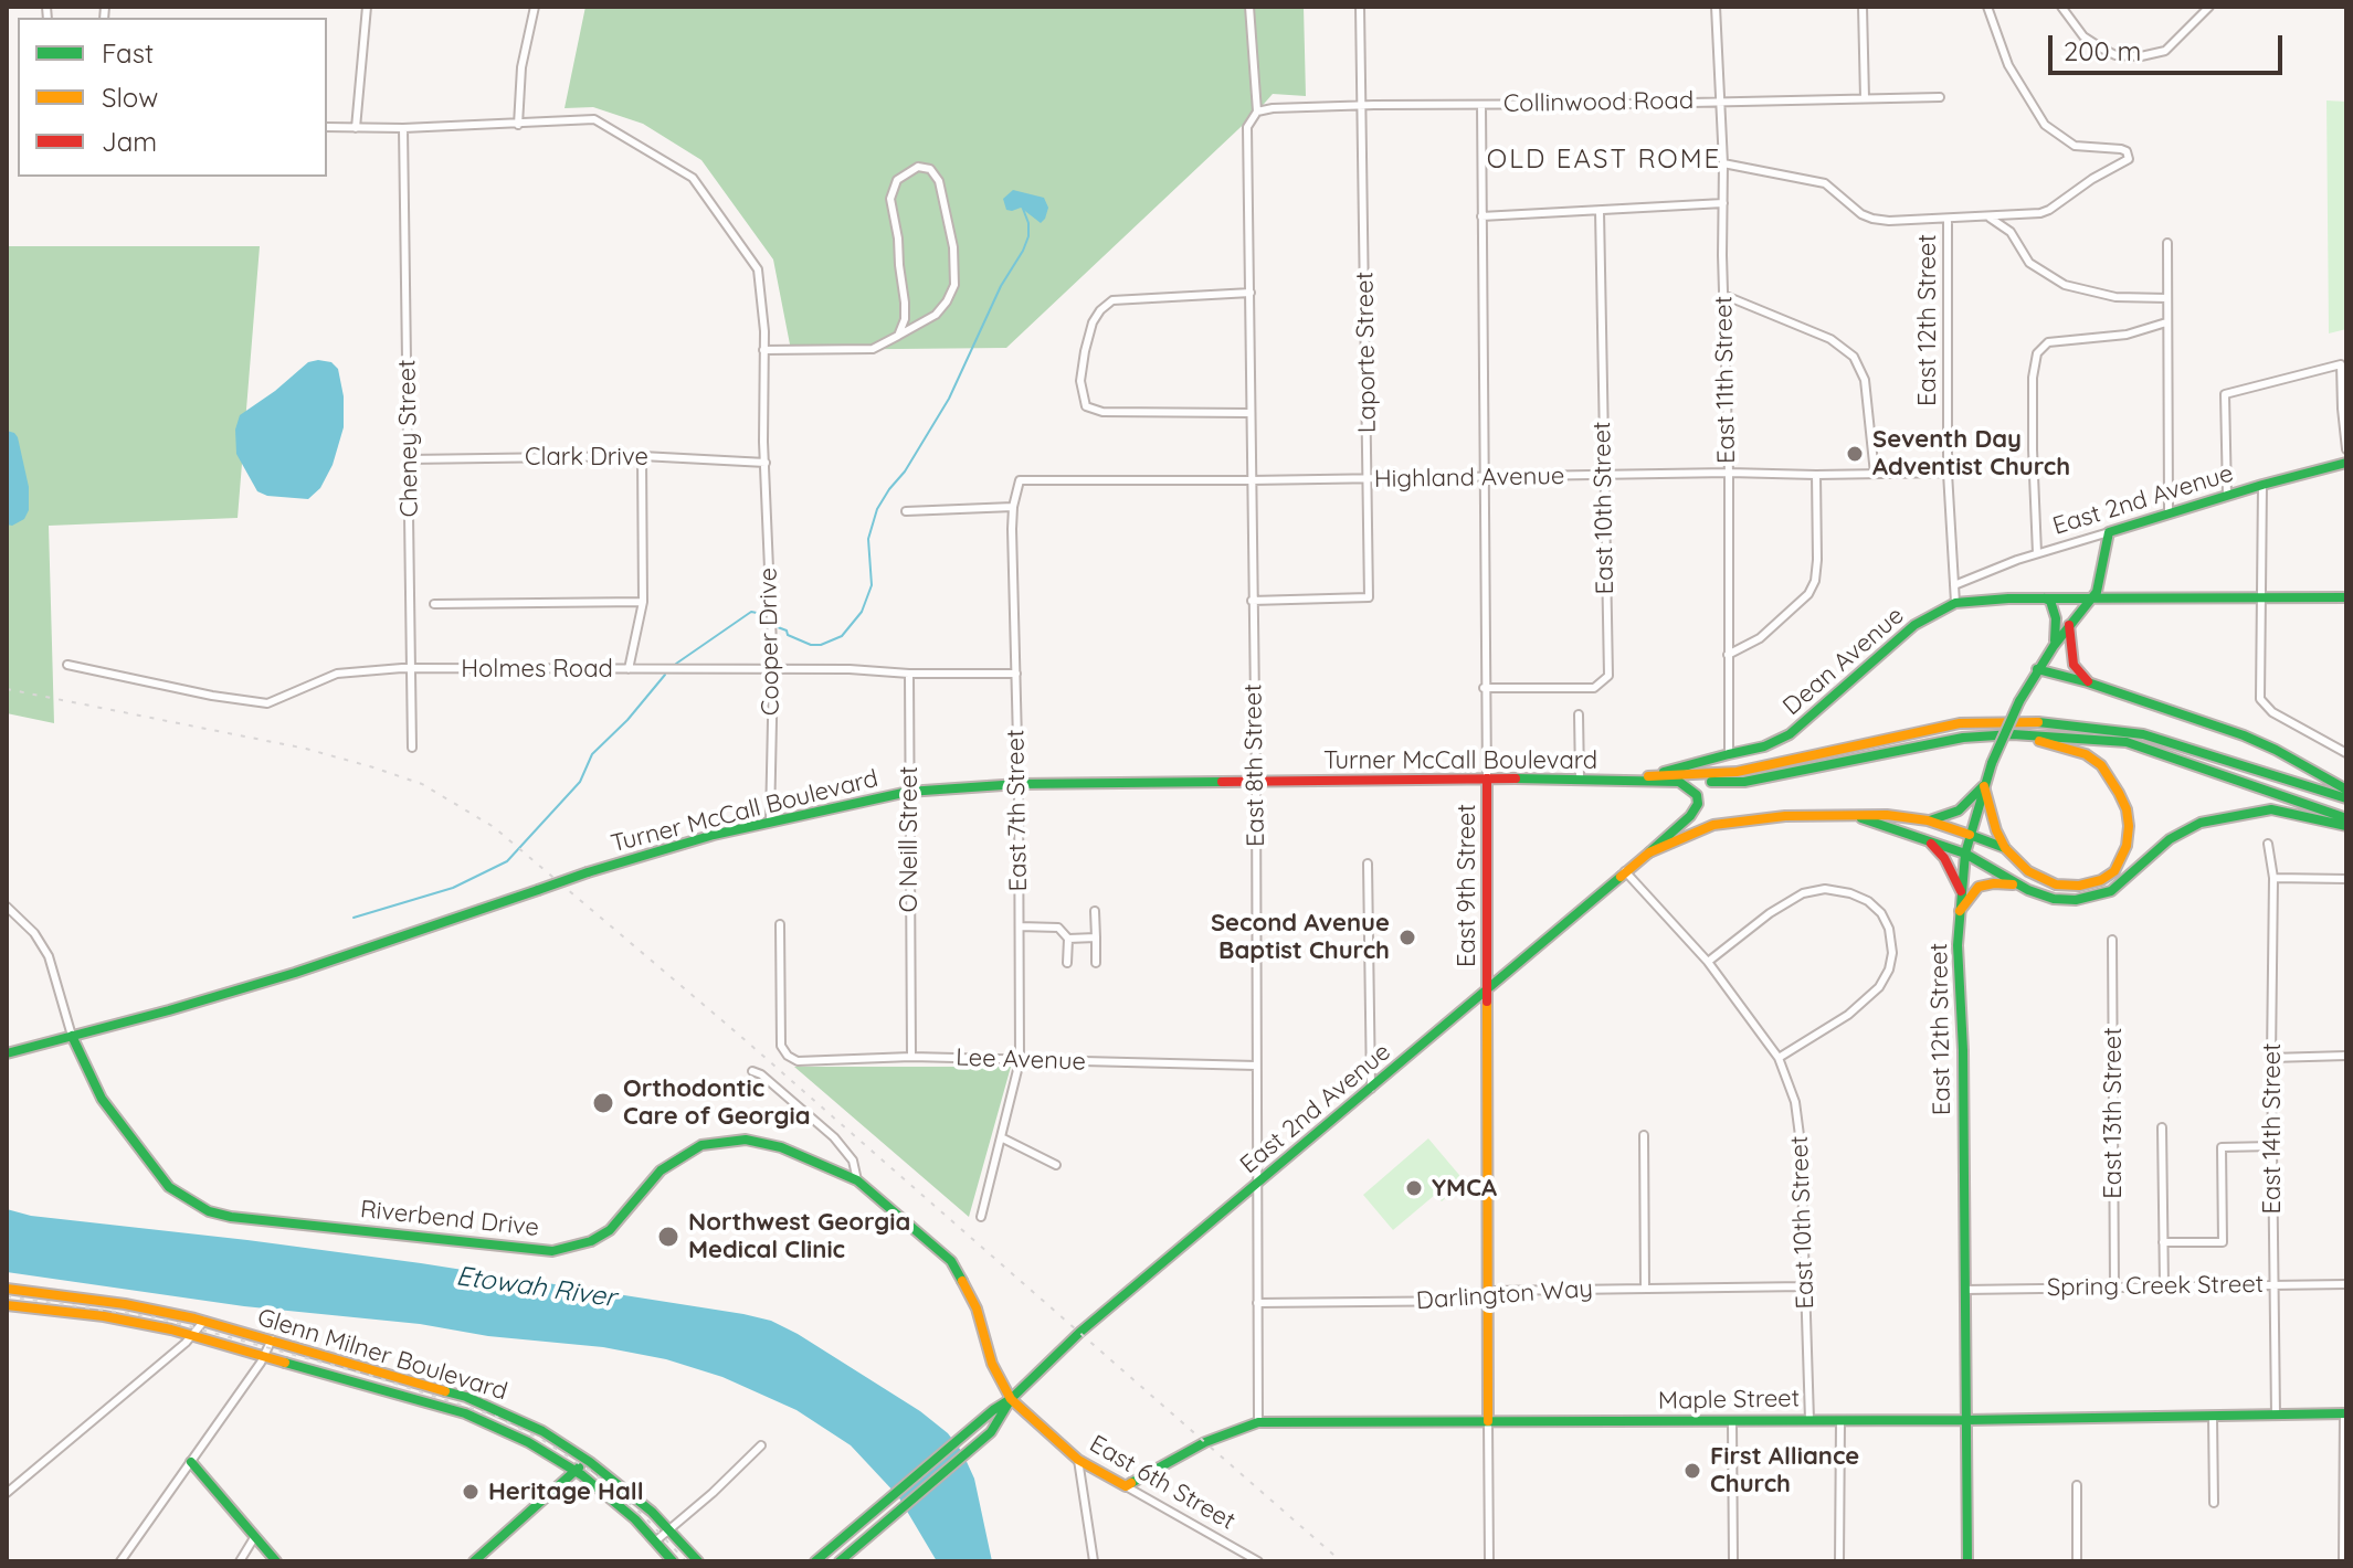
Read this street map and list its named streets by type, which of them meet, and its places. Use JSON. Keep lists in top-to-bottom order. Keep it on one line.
{"streets":{"main road":["East 12th Street","East 2nd Avenue","Dean Avenue","Turner McCall Boulevard","East 9th Street","Riverbend Drive","Glenn Milner Boulevard","Maple Street","East 6th Street"],"street":["Collinwood Road","Laporte Street","East 11th Street","Cheney Street","Clark Drive","Highland Avenue","East 10th Street","Cooper Drive","Holmes Road","East 8th Street","East 7th Street","O Neill Street","Lee Avenue","East 13th Street","East 14th Street","Spring Creek Street","Darlington Way"]},"crossings":[["Collinwood Road","Laporte Street"],["Collinwood Road","East 11th Street"],["Collinwood Road","East 8th Street"],["Collinwood Road","East 9th Street"],["East 12th Street","Highland Avenue"],["East 12th Street","East 2nd Avenue"],["East 12th Street","Dean Avenue"],["East 12th Street","Spring Creek Street"],["East 12th Street","Maple Street"],["Laporte Street","Highland Avenue"],["Laporte Street","East 8th Street"],["East 11th Street","Highland Avenue"],["East 11th Street","Dean Avenue"],["Cheney Street","Clark Drive"],["Cheney Street","Cooper Drive"],["Cheney Street","Holmes Road"],["Clark Drive","Cooper Drive"],["Highland Avenue","East 10th Street"],["Highland Avenue","East 8th Street"],["Highland Avenue","East 7th Street"],["Highland Avenue","East 9th Street"],["East 2nd Avenue","East 10th Street"],["East 2nd Avenue","East 8th Street"],["East 2nd Avenue","East 9th Street"],["East 2nd Avenue","Riverbend Drive"],["East 2nd Avenue","East 6th Street"],["East 10th Street","East 9th Street"],["East 10th Street","Darlington Way"],["East 10th Street","Maple Street"],["Cooper Drive","Holmes Road"],["Cooper Drive","Turner McCall Boulevard"],["Dean Avenue","Turner McCall Boulevard"],["Holmes Road","East 7th Street"],["Holmes Road","O Neill Street"],["Turner McCall Boulevard","East 8th Street"],["Turner McCall Boulevard","East 7th Street"],["Turner McCall Boulevard","O Neill Street"],["Turner McCall Boulevard","East 9th Street"],["Turner McCall Boulevard","Riverbend Drive"],["East 8th Street","Lee Avenue"],["East 8th Street","Darlington Way"],["East 8th Street","Maple Street"],["East 7th Street","Lee Avenue"],["O Neill Street","Lee Avenue"],["East 9th Street","Darlington Way"],["East 9th Street","Maple Street"],["East 13th Street","Spring Creek Street"],["East 14th Street","Spring Creek Street"],["East 14th Street","Maple Street"],["Riverbend Drive","East 6th Street"],["Maple Street","East 6th Street"]],"districts":["OLD EAST ROME"],"water":["Etowah River"],"places":["Seventh Day Adventist Church","Second Avenue Baptist Church","Orthodontic Care of Georgia","YMCA","Northwest Georgia Medical Clinic","First Alliance Church","Heritage Hall"],"legend":["Fast","Slow","Jam"],"scale_bar":"200 m"}
